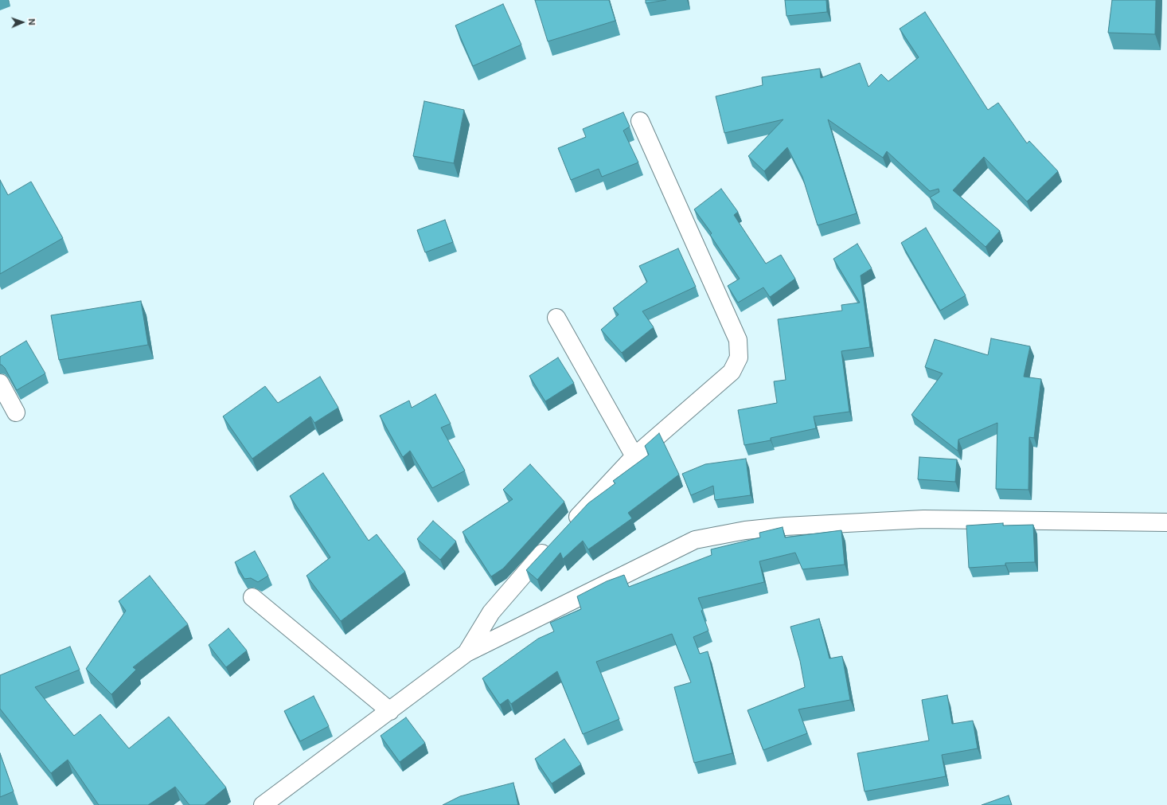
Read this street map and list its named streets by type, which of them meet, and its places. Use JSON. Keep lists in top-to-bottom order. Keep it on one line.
{"north":"right"}
